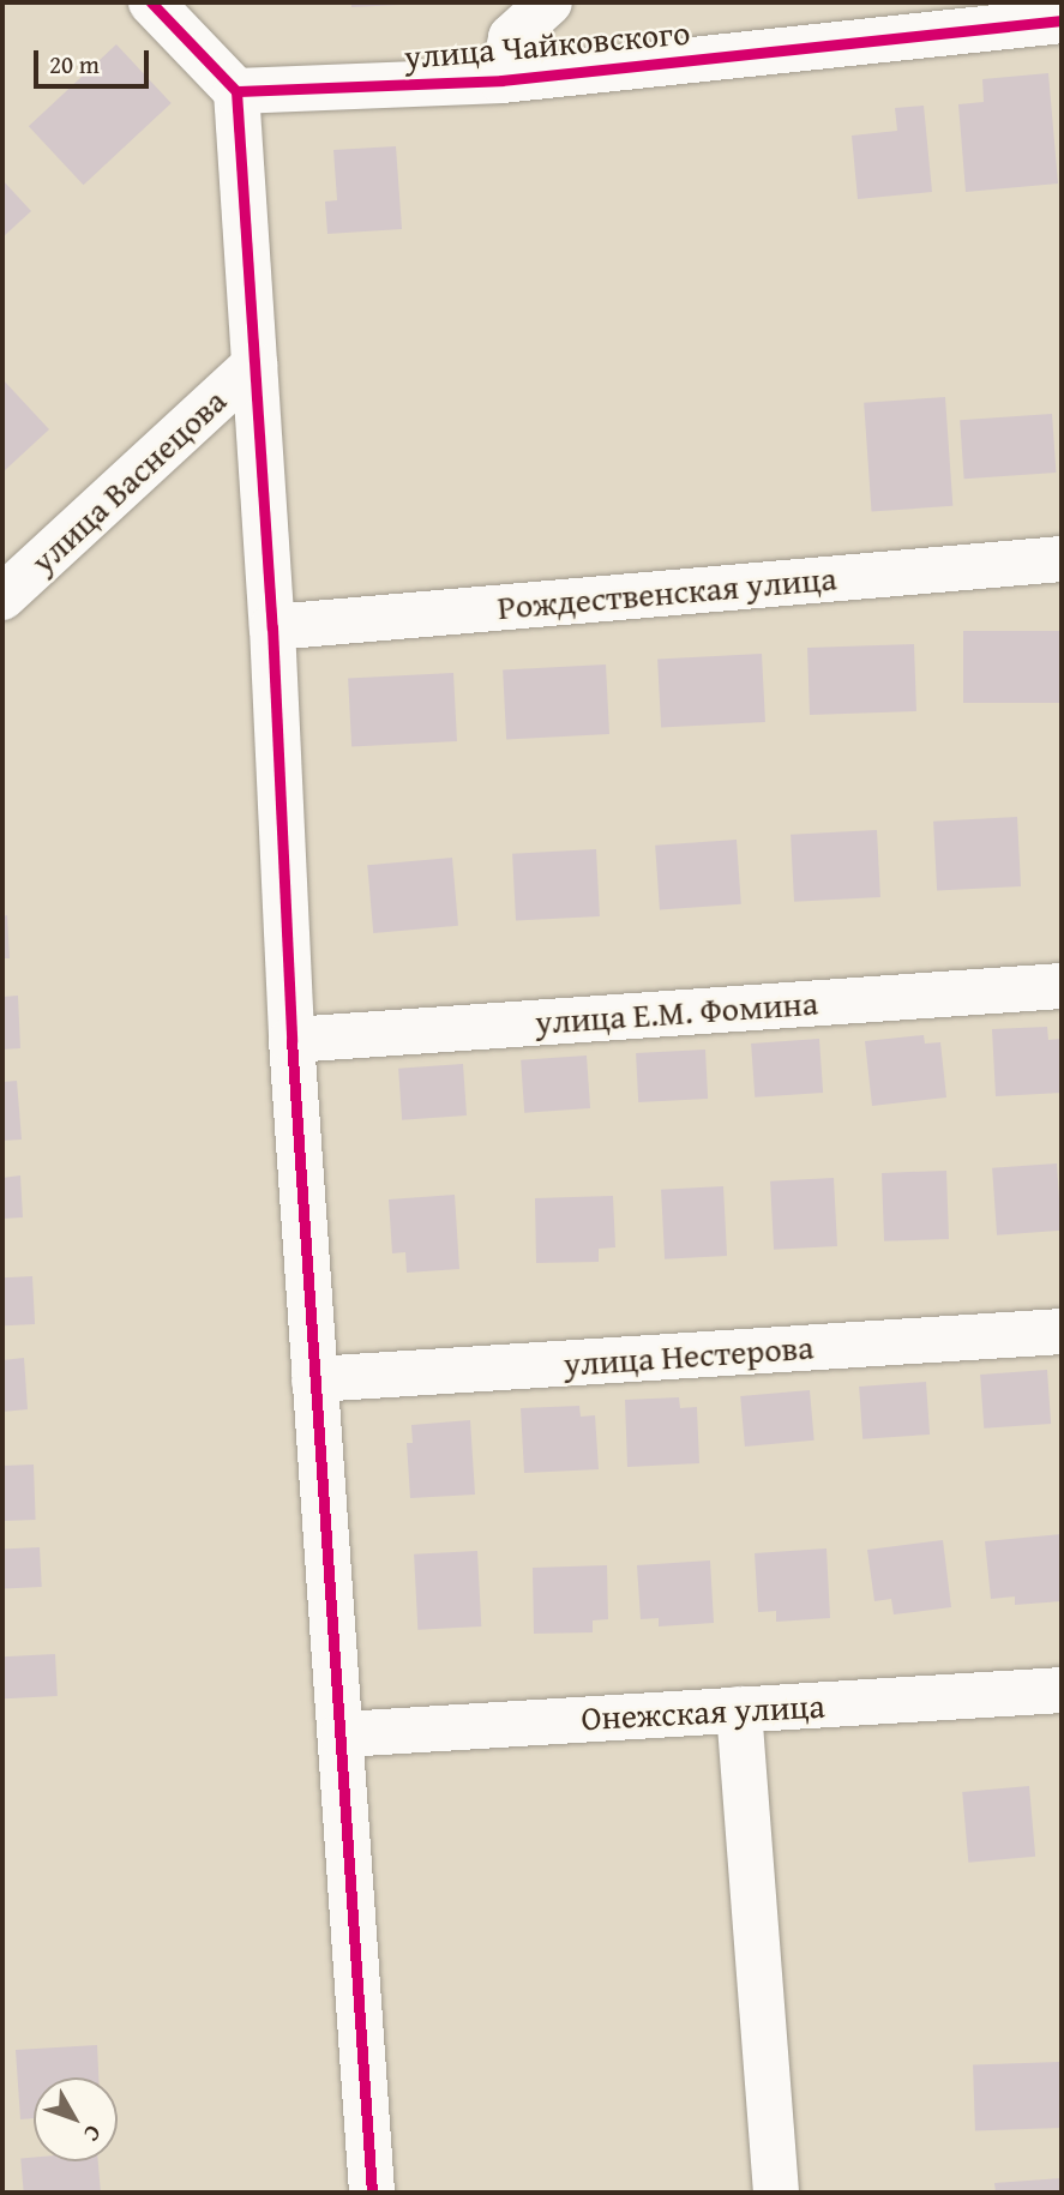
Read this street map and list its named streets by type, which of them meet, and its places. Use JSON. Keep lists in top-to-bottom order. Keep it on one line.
{"streets":{"street":["улица Чайковского","улица Васнецова","Рождественская улица","улица Е.М. Фомина","улица Нестерова","Онежская улица"]},"scale_bar":"20 m","north":"bottom right"}
